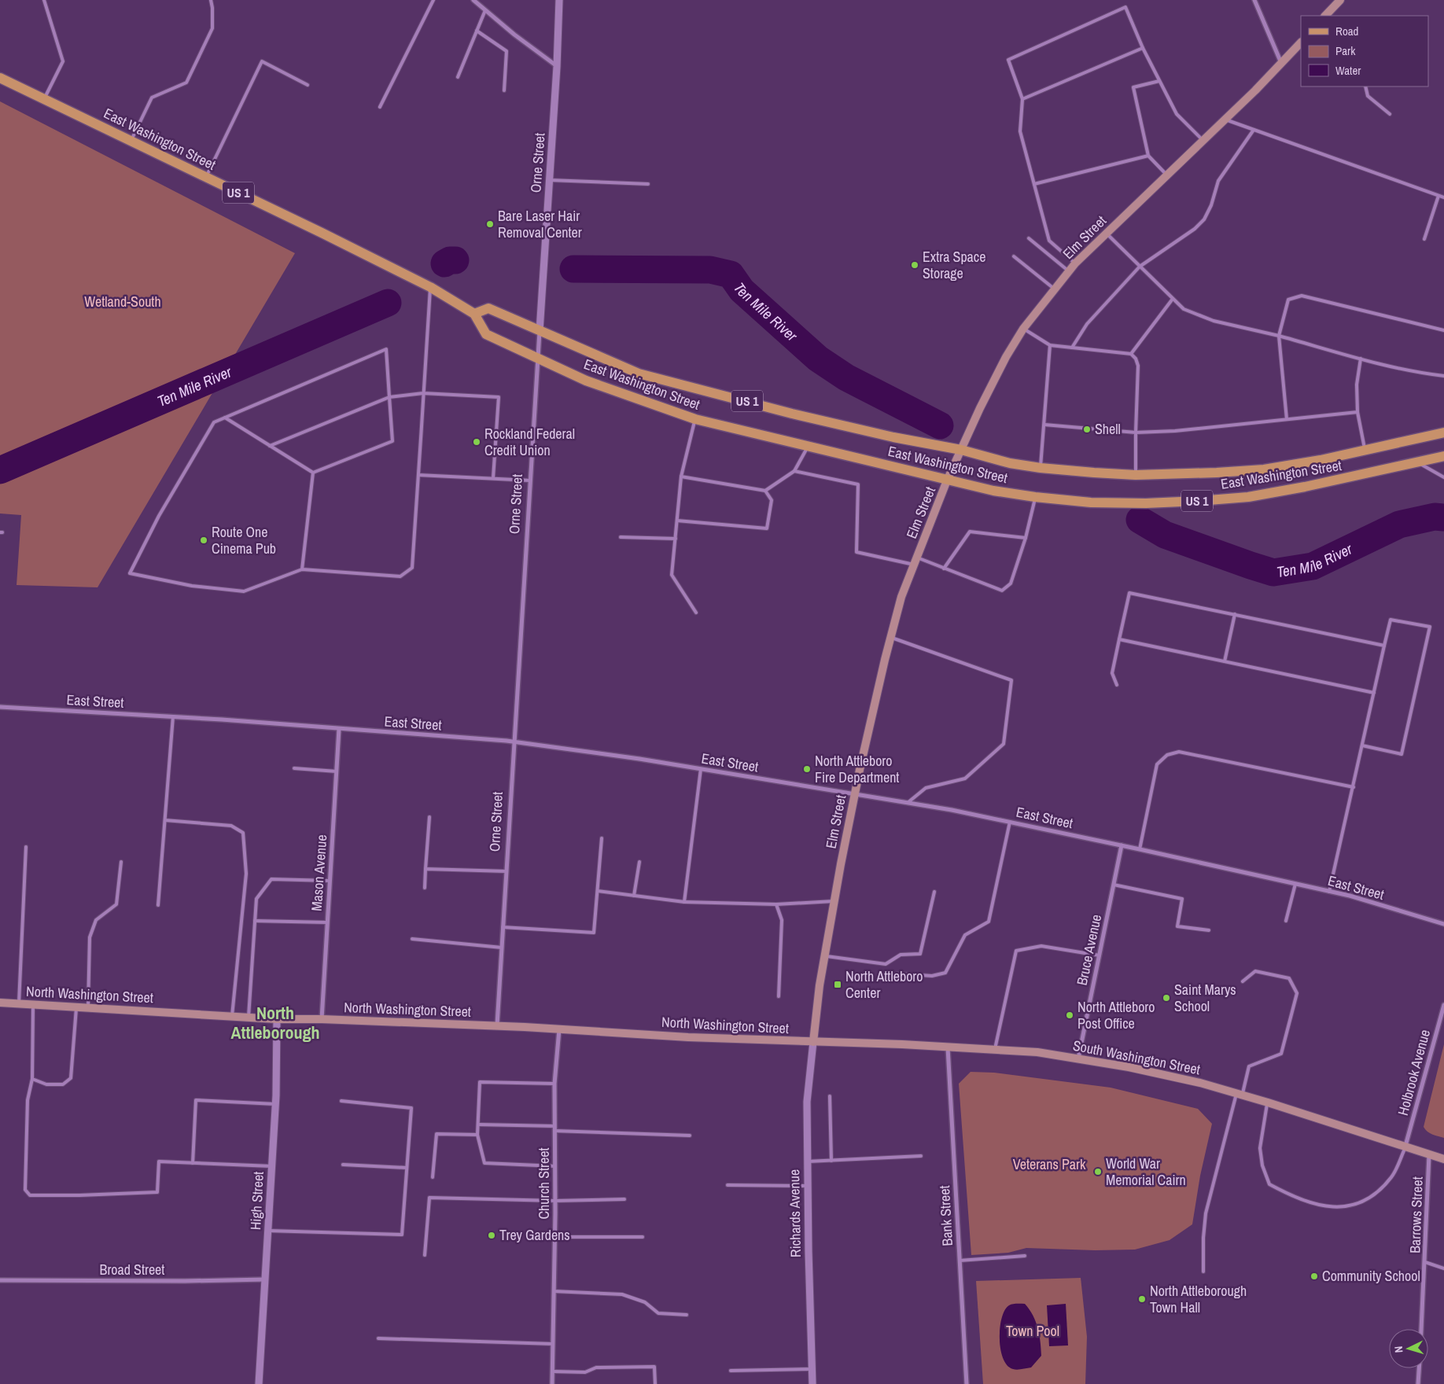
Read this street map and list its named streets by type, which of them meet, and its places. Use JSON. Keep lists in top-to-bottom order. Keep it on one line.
{"streets":{"main road":["East Washington Street","US 1","Elm Street","North Washington Street","South Washington Street"],"street":["Orne Street","East Street","Mason Avenue","Bruce Avenue","Holbrook Avenue","Church Street","High Street","Richards Avenue","Barrows Street","Bank Street","Broad Street"]},"crossings":[["East Washington Street","Orne Street"],["East Washington Street","Elm Street"],["Orne Street","East Street"],["Orne Street","North Washington Street"],["Elm Street","East Street"],["Elm Street","North Washington Street"],["Elm Street","South Washington Street"],["Elm Street","Richards Avenue"],["East Street","Mason Avenue"],["East Street","Bruce Avenue"],["Mason Avenue","North Washington Street"],["Bruce Avenue","South Washington Street"],["North Washington Street","South Washington Street"],["North Washington Street","Church Street"],["North Washington Street","High Street"],["North Washington Street","Richards Avenue"],["South Washington Street","Holbrook Avenue"],["South Washington Street","Richards Avenue"],["South Washington Street","Barrows Street"],["South Washington Street","Bank Street"],["High Street","Broad Street"]],"districts":["North Attleborough"],"water":["Ten Mile River"],"parks":["Wetland-South","Veterans Park","Town Pool"],"places":{"other":["Bare Laser Hair Removal Center","Extra Space Storage","Shell","Rockland Federal Credit Union","Route One Cinema Pub","North Attleboro Fire Department","Saint Marys School","North Attleboro Post Office","World War Memorial Cairn","Trey Gardens","Community School","North Attleborough Town Hall"],"transit":["North Attleboro Center"]},"legend":["Road","Park","Water"],"north":"left"}
